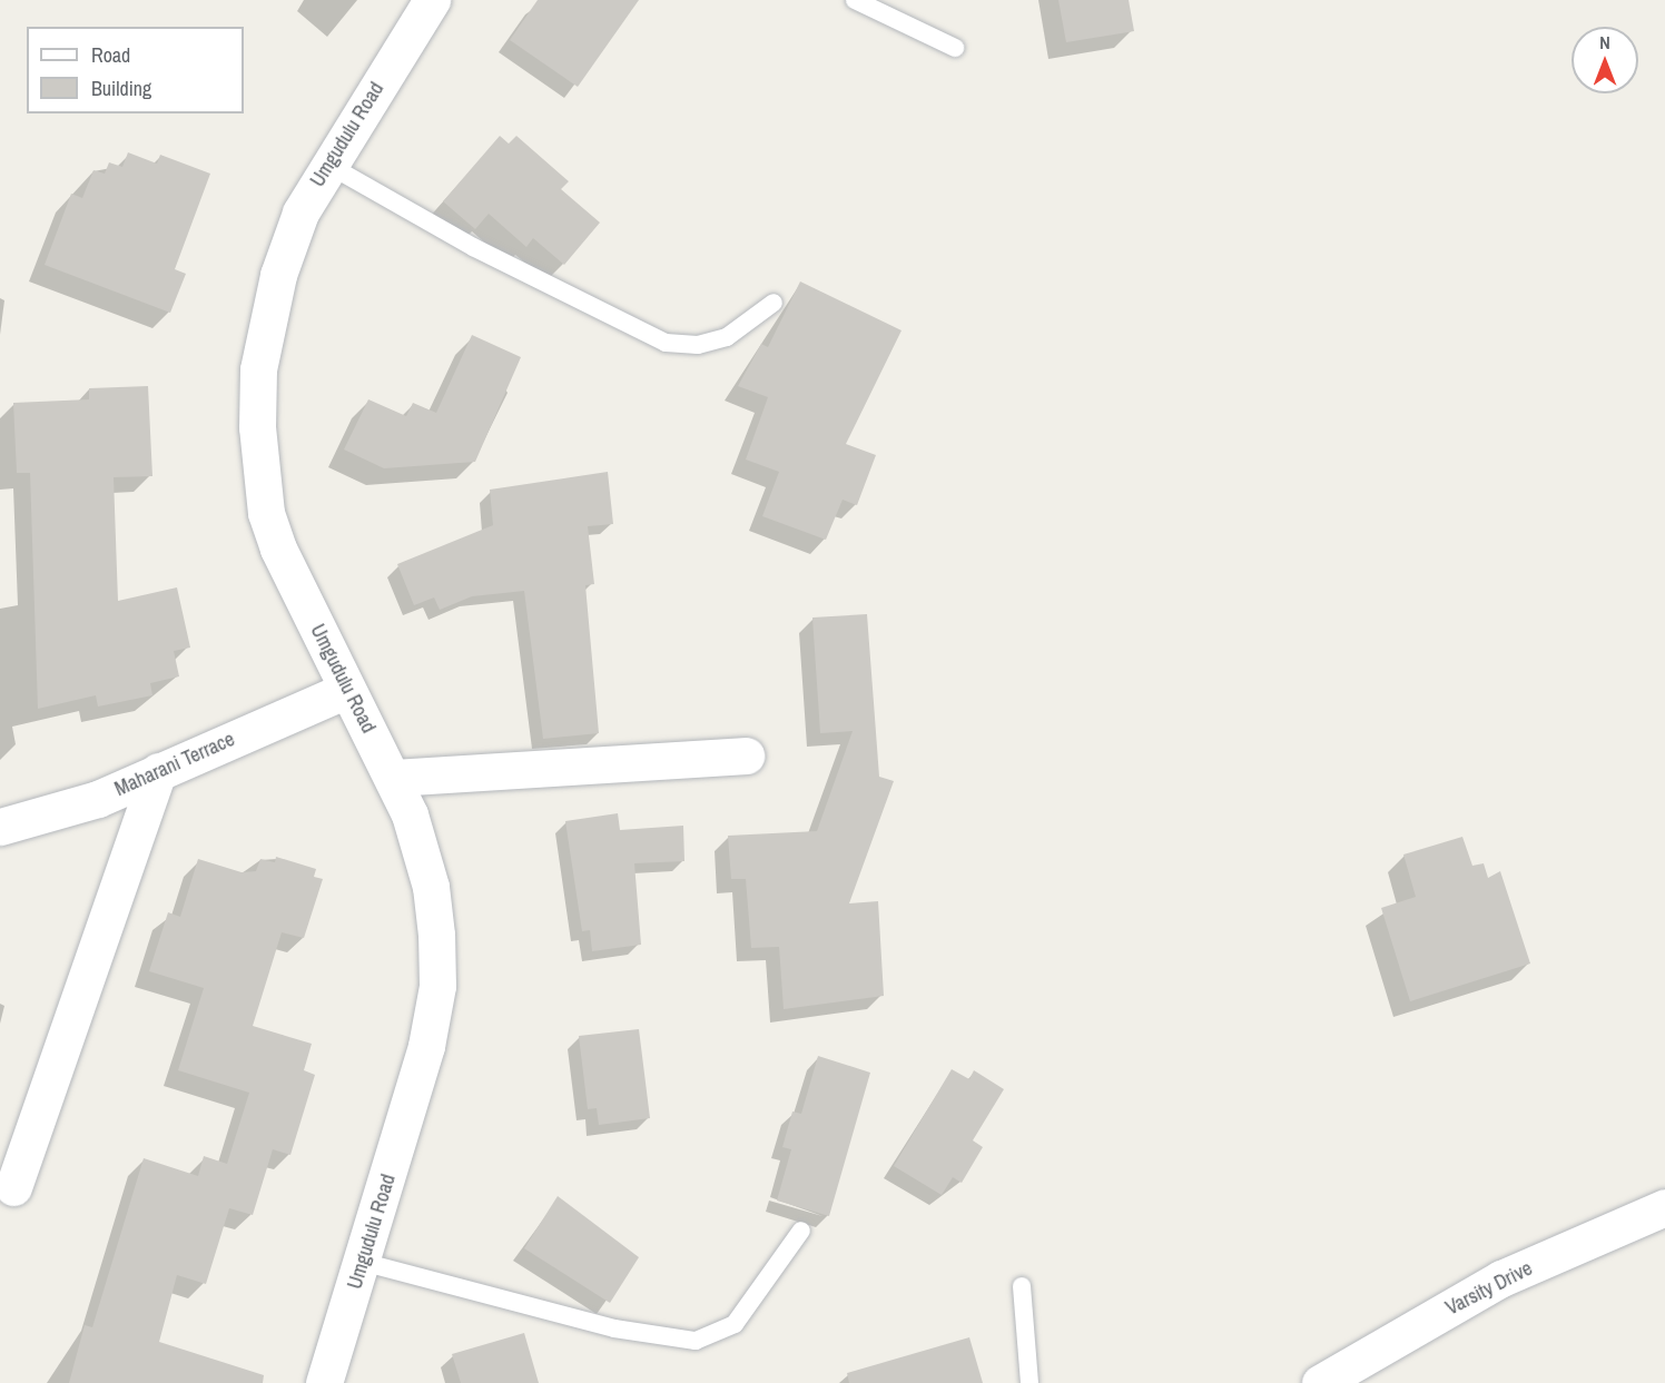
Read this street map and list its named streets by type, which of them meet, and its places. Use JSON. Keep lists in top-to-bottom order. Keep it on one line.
{"streets":{"street":["Umgudulu Road","Maharani Terrace","Varsity Drive"]},"crossings":[["Umgudulu Road","Maharani Terrace"]],"legend":["Road","Building"],"north":"top"}
